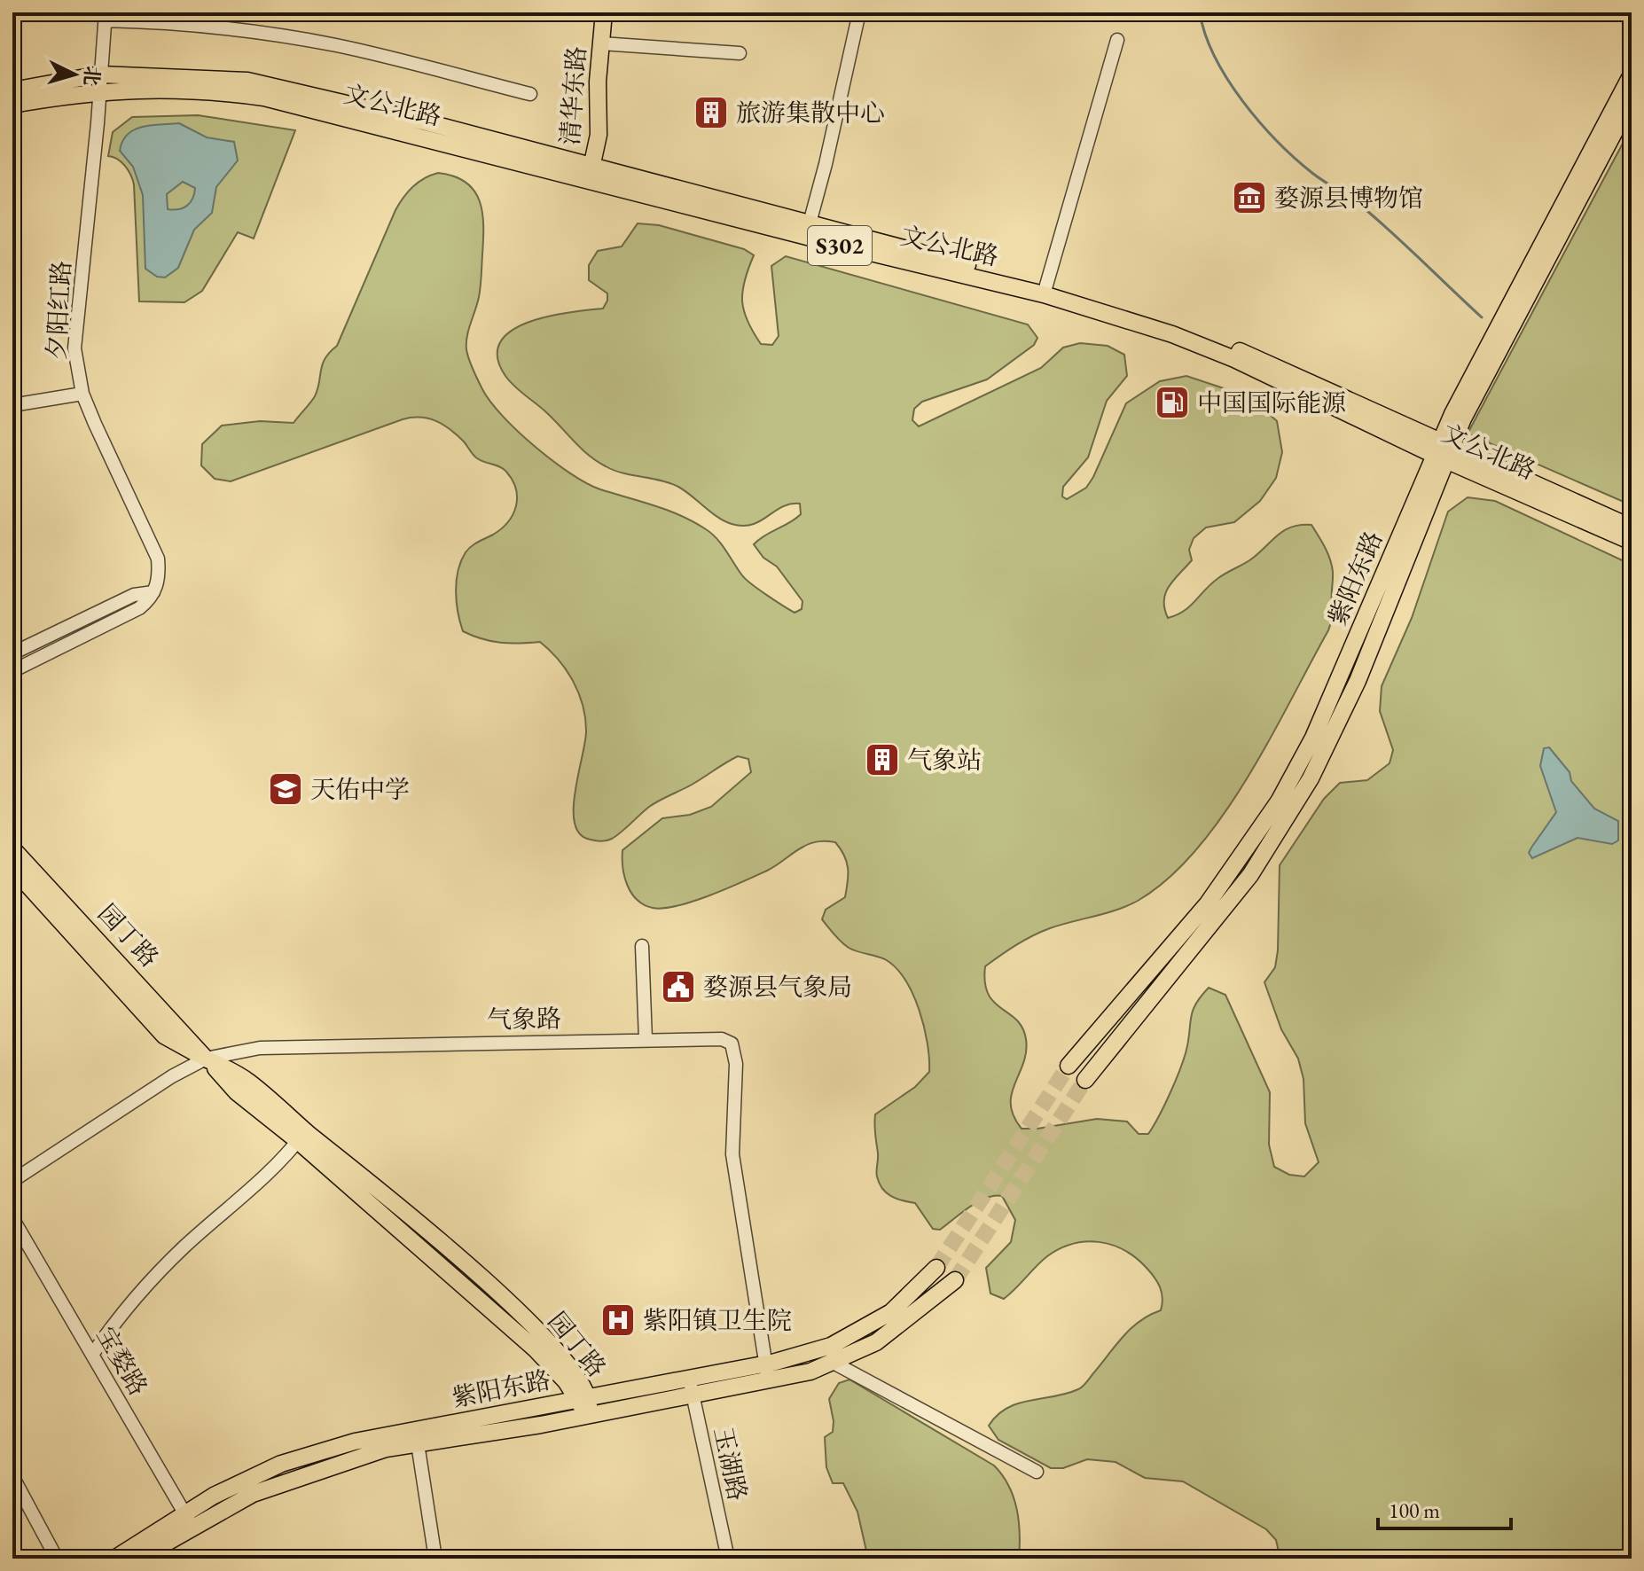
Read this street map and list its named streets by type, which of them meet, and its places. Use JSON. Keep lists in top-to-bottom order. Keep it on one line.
{"streets":{"main road":["清华东路","文公北路","S302","紫阳东路","园丁路"],"street":["夕阳红路","气象路","宝婺路","玉湖路"]},"crossings":[["清华东路","文公北路"],["文公北路","夕阳红路"],["文公北路","紫阳东路"],["紫阳东路","园丁路"],["紫阳东路","气象路"],["紫阳东路","宝婺路"],["紫阳东路","玉湖路"],["园丁路","气象路"]],"places":{"building":["旅游集散中心","气象站"],"museum":["婺源县博物馆"],"fuel station":["中国国际能源"],"school or university":["天佑中学"],"public building":["婺源县气象局"],"hospital":["紫阳镇卫生院"]},"scale_bar":"100 m","north":"right"}
